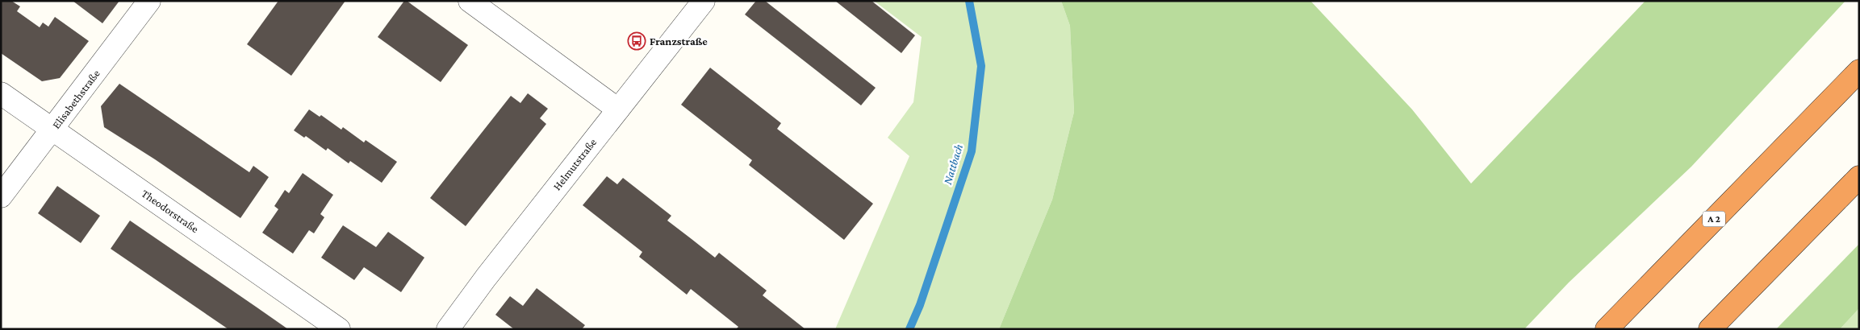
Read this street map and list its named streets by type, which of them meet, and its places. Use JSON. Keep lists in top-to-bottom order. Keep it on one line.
{"streets":{"highway":["A 2"],"street":["Elisabethstraße","Helmutstraße","Theodorstraße"]},"crossings":[["Elisabethstraße","Theodorstraße"]],"water":["Nattbach"],"places":{"bus stop":["Franzstraße"]}}
